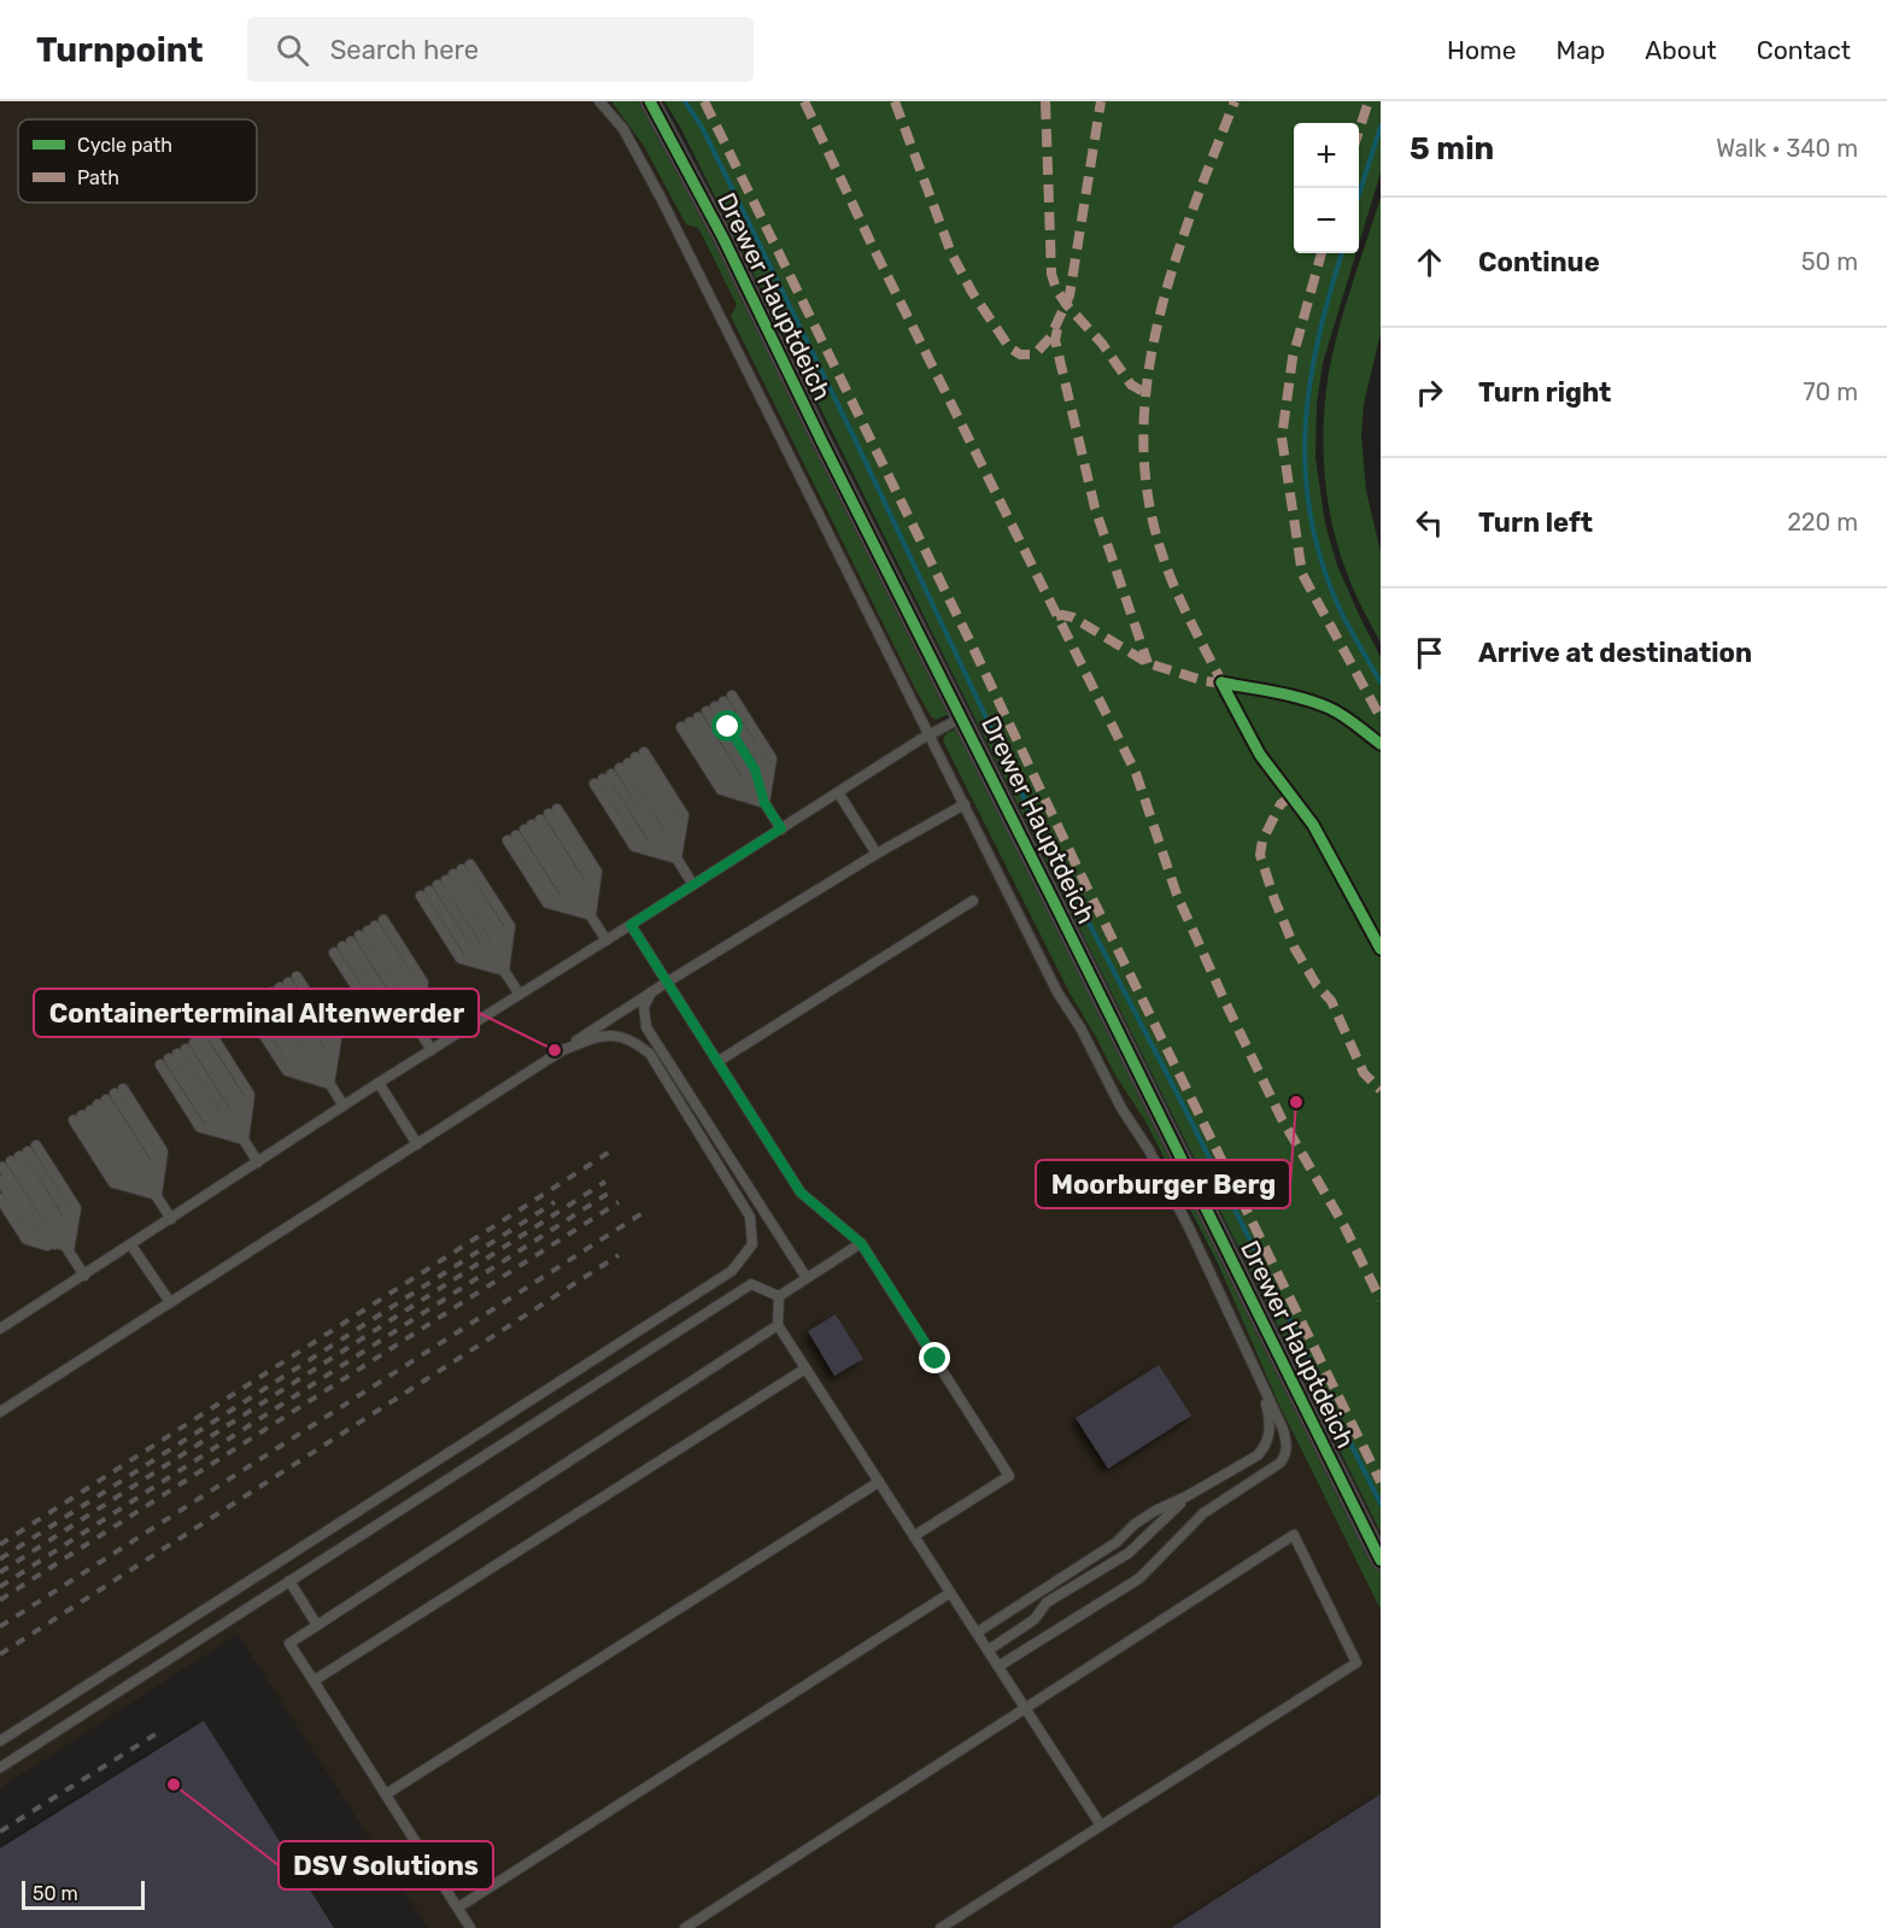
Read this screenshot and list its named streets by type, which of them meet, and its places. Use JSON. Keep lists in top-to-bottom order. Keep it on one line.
{"streets":{"street":["Drewer Hauptdeich"]},"places":["Containerterminal Altenwerder","Moorburger Berg","DSV Solutions"],"legend":["Cycle path","Path"],"scale_bar":"50 m","page":{"header":"Turnpoint","search":"Search here","nav":["Home","Map","About","Contact"],"heading":["5 min","Walk · 340 m"],"map_buttons":["+","−"],"list":[["Continue","50 m"],["Turn right","70 m"],["Turn left","220 m"],"Arrive at destination"],"scale":"50 m"}}
